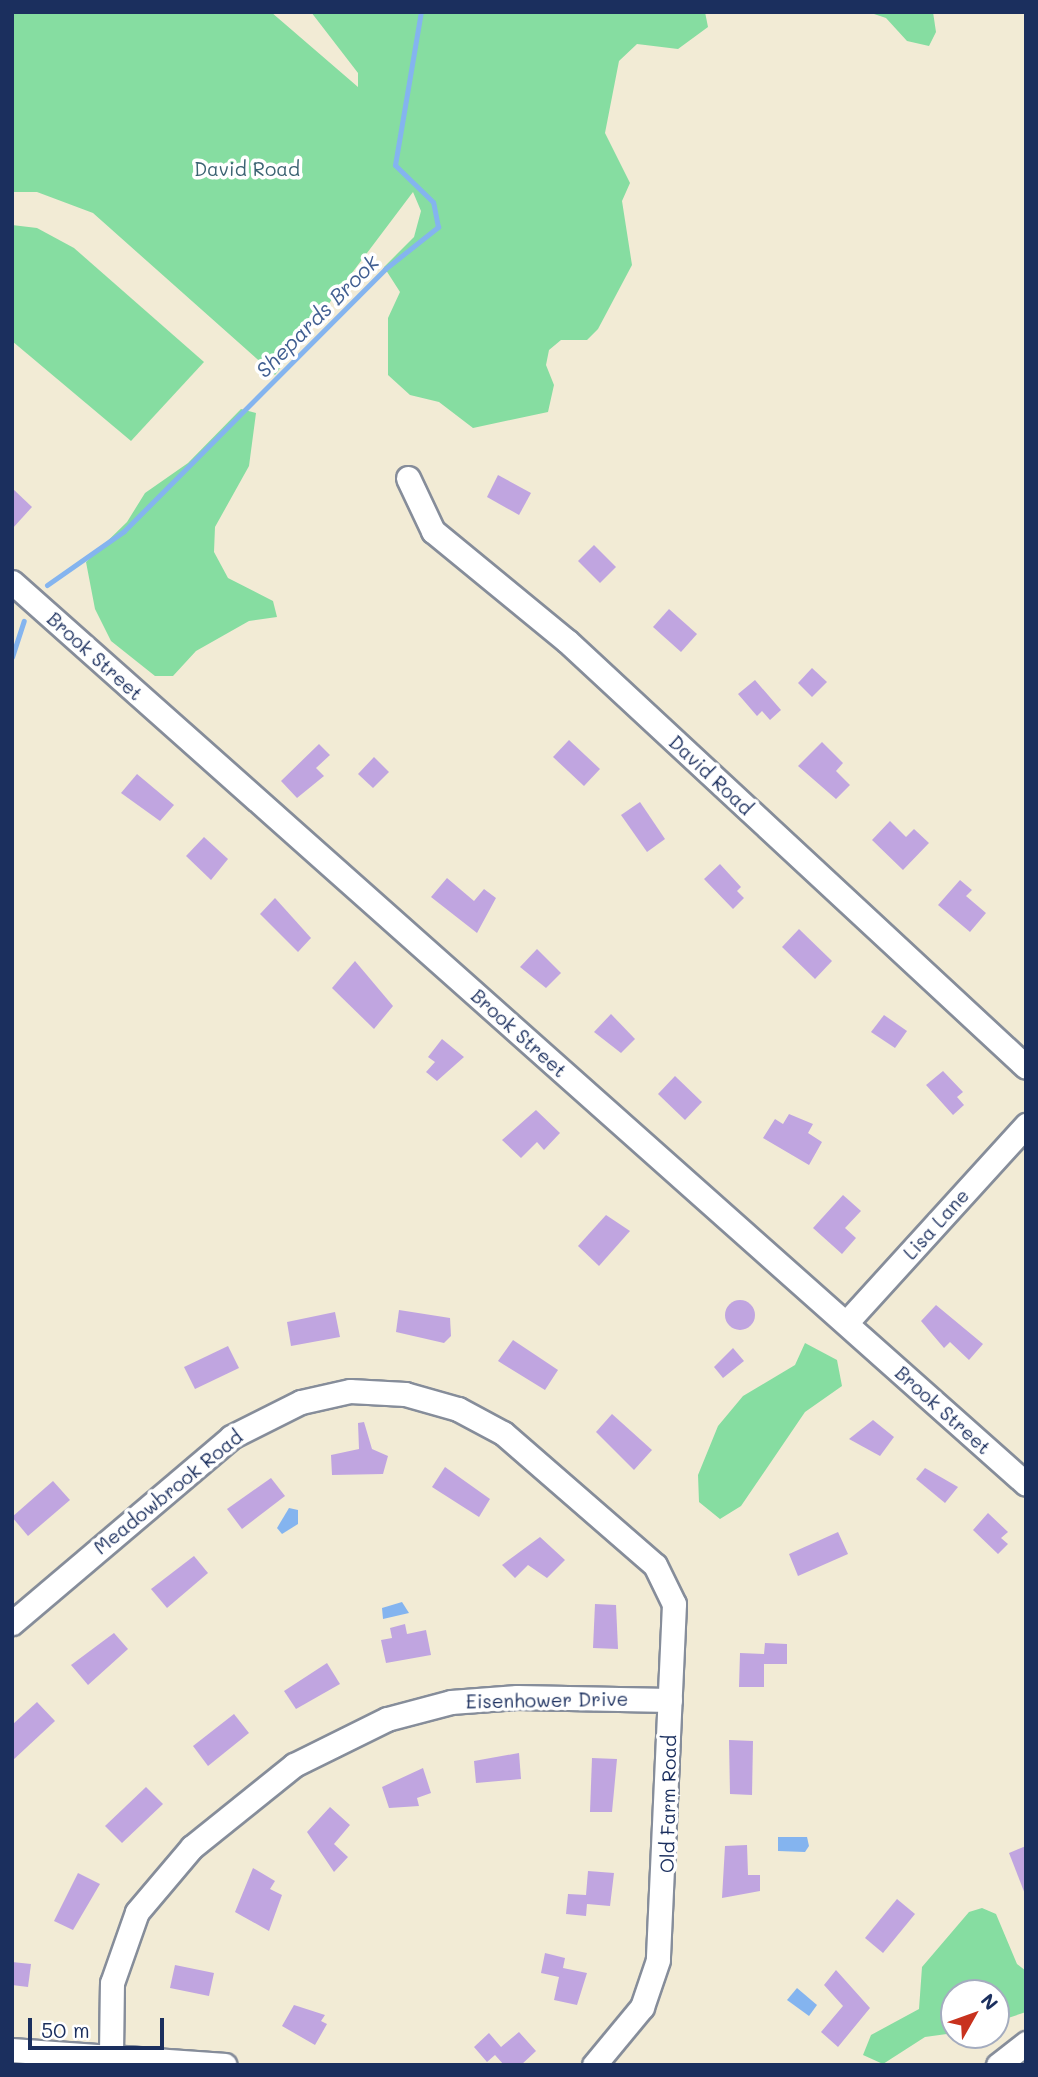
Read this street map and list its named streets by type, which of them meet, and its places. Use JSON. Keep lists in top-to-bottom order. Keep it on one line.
{"streets":{"street":["Brook Street","David Road","Lisa Lane","Meadowbrook Road","Eisenhower Drive","Old Farm Road"]},"crossings":[["Brook Street","Lisa Lane"],["Meadowbrook Road","Old Farm Road"],["Eisenhower Drive","Old Farm Road"]],"water":["Shepards Brook"],"parks":["David Road"],"scale_bar":"50 m","north":"top right"}
